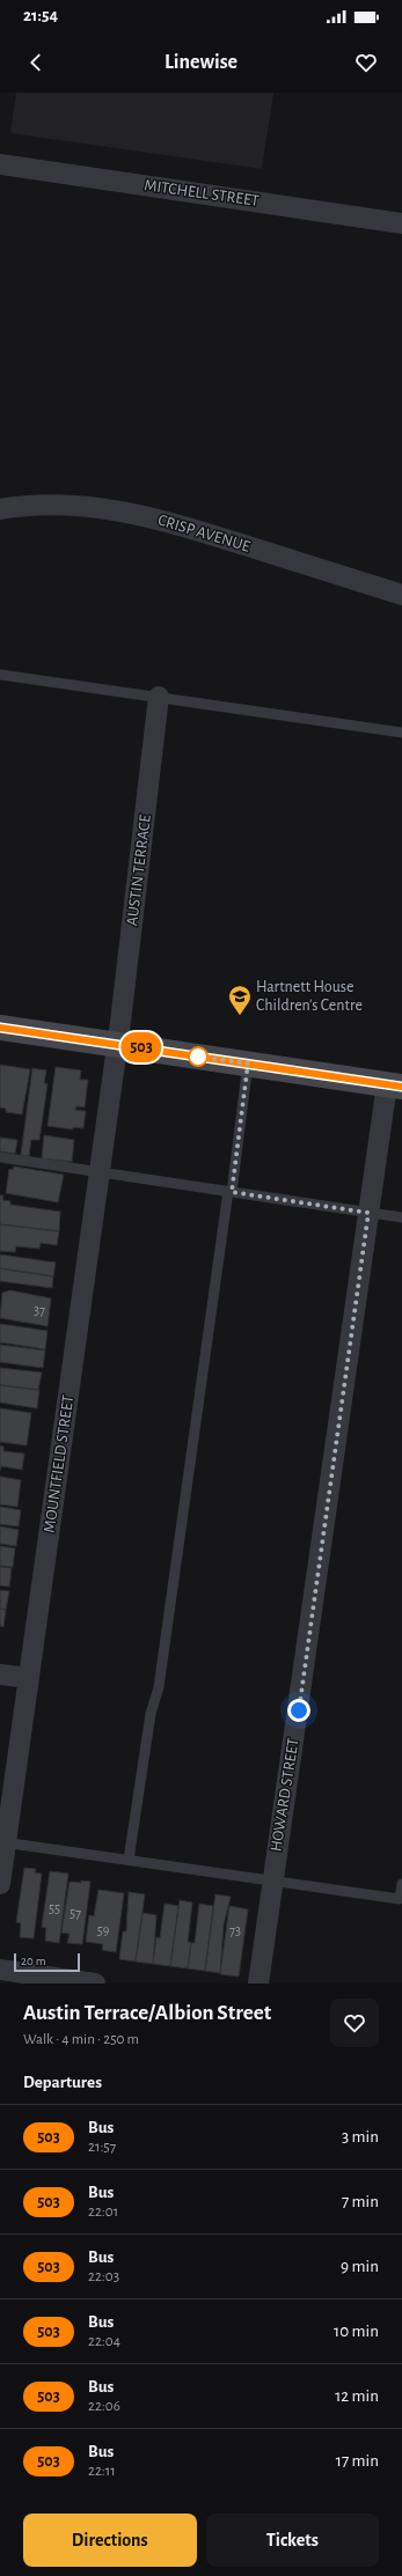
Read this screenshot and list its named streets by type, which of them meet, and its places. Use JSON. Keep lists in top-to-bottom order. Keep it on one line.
{"streets":{"street":["MITCHELL STREET","CRISP AVENUE","AUSTIN TERRACE","MOUNTFIELD STREET","HOWARD STREET"]},"crossings":[["AUSTIN TERRACE","MOUNTFIELD STREET"]],"places":{"school or university":["Hartnett House Children's Centre"]},"lines":["bus line 503"],"house_numbers":["37","55","57","59","73"],"scale_bar":"20 m","page":{"status":"21:54","header":"Linewise","on_map":"503","scale":"20 m","heading":[["Austin Terrace/Albion Street","Walk · 4 min · 250 m"],"Departures"],"list":[{"mark":"503","name":"Bus","note":"21:57","value":"3 min"},{"mark":"503","name":"Bus","note":"22:01","value":"7 min"},{"mark":"503","name":"Bus","note":"22:03","value":"9 min"},{"mark":"503","name":"Bus","note":"22:04","value":"10 min"},{"mark":"503","name":"Bus","note":"22:06","value":"12 min"},{"mark":"503","name":"Bus","note":"22:11","value":"17 min"}],"buttons":["Directions","Tickets"]}}
